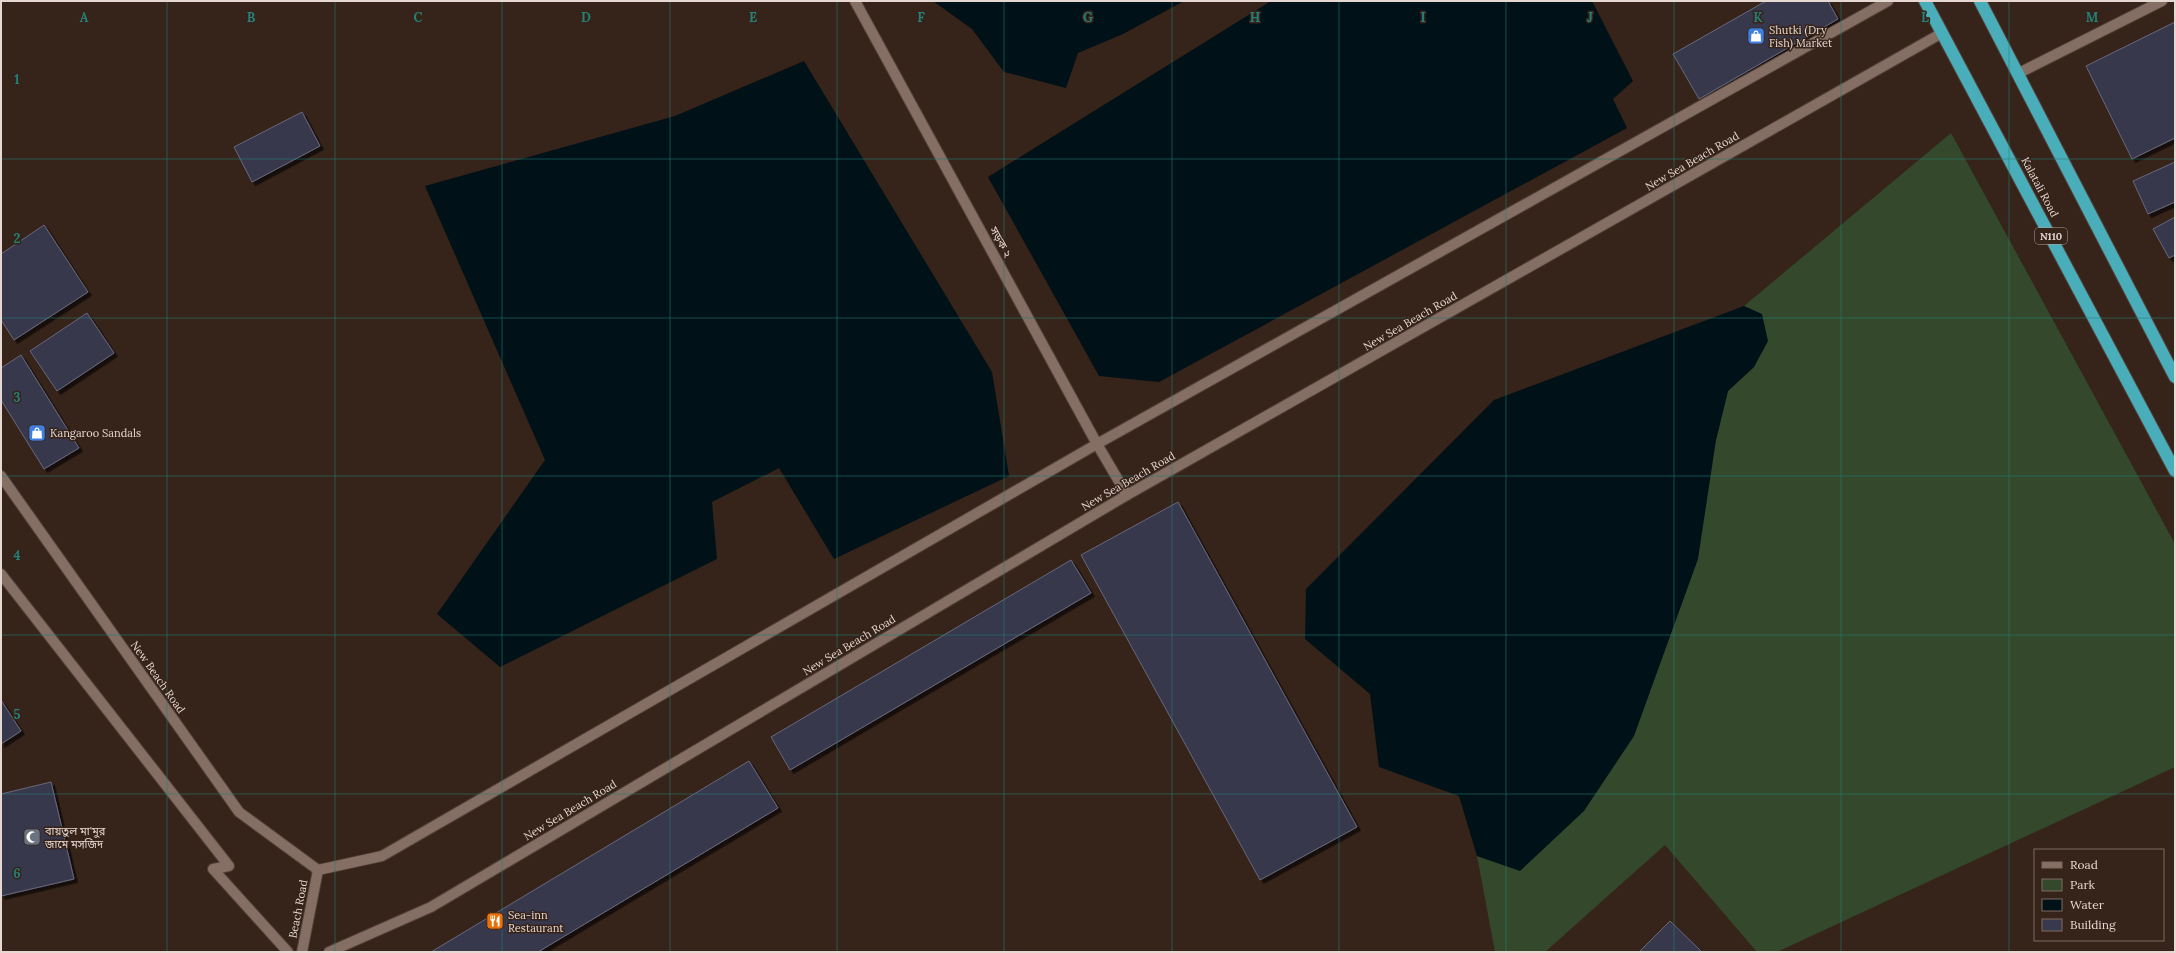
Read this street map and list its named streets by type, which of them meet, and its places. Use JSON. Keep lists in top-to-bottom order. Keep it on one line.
{"streets":{"highway":["Kalatali Road","N110"],"street":["New Sea Beach Road","সড়ক ২","New Beach Road","Beach Road"]},"crossings":[["New Sea Beach Road","Kalatali Road"],["New Sea Beach Road","সড়ক ২"],["New Beach Road","Beach Road"]],"places":{"shop":["Shutki (Dry Fish) Market","Kangaroo Sandals"],"mosque":["বায়তুল মা'মুর জামে মসজিদ"],"restaurant":["Sea-inn Restaurant"]},"legend":["Road","Park","Water","Building"],"grid":{"columns":["A","B","C","D","E","F","G","H","I","J","K","L","M"],"rows":["1","2","3","4","5","6"]}}
